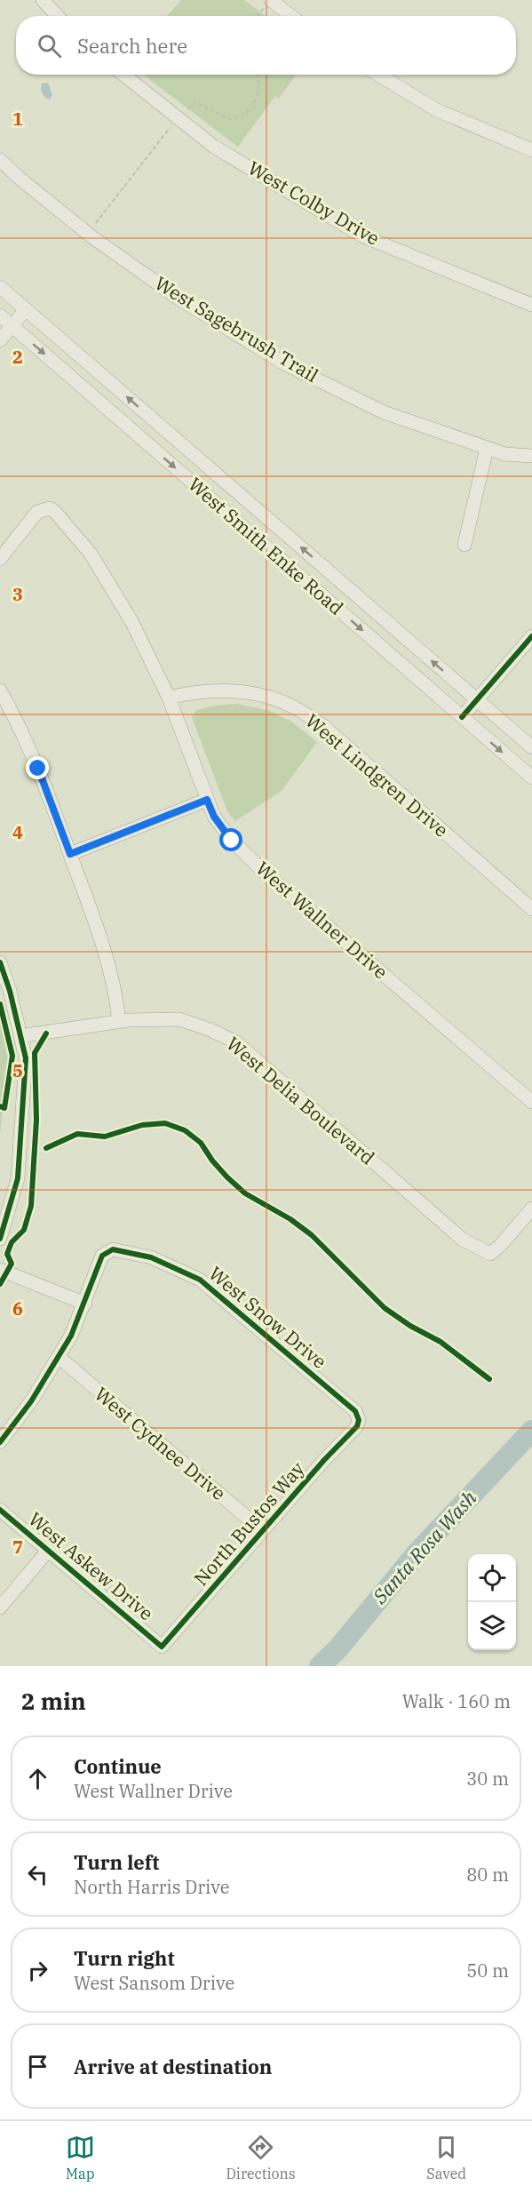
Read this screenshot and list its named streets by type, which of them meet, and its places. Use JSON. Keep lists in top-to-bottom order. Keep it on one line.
{"streets":{"street":["West Colby Drive","West Sagebrush Trail","West Smith Enke Road","West Lindgren Drive","West Wallner Drive","West Delia Boulevard","West Snow Drive","West Cydnee Drive","North Bustos Way","West Askew Drive"]},"crossings":[["West Lindgren Drive","West Wallner Drive"],["West Snow Drive","North Bustos Way"],["West Cydnee Drive","North Bustos Way"],["North Bustos Way","West Askew Drive"]],"water":["Santa Rosa Wash"],"page":{"search":"Search here","heading":["2 min","Walk · 160 m"],"list":[["Continue","West Wallner Drive","30 m"],["Turn left","North Harris Drive","80 m"],["Turn right","West Sansom Drive","50 m"],"Arrive at destination"],"nav":["Map","Directions","Saved"]},"grid":{"rows":["1","2","3","4","5","6","7"]}}
